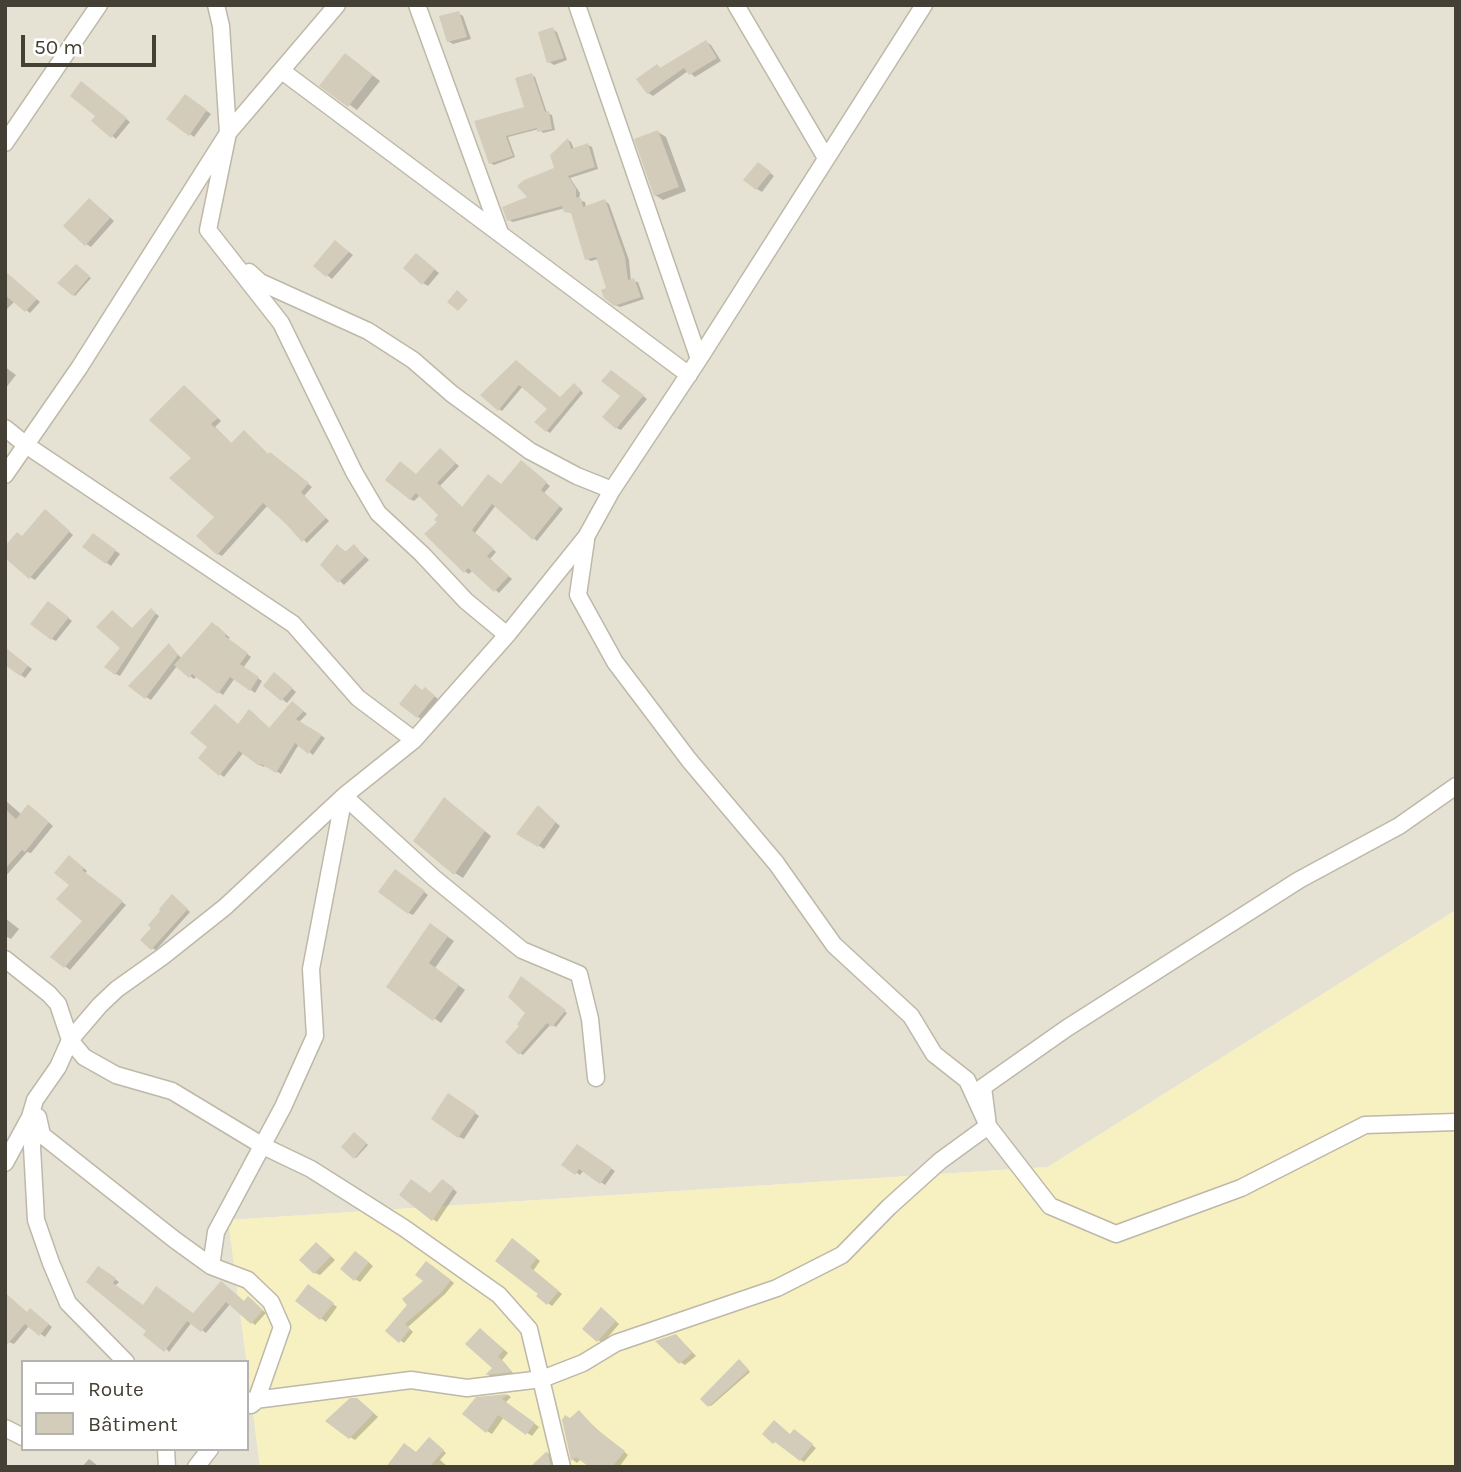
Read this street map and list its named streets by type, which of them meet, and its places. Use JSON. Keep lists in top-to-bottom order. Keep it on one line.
{"legend":["Route","Bâtiment"],"scale_bar":"50 m"}
